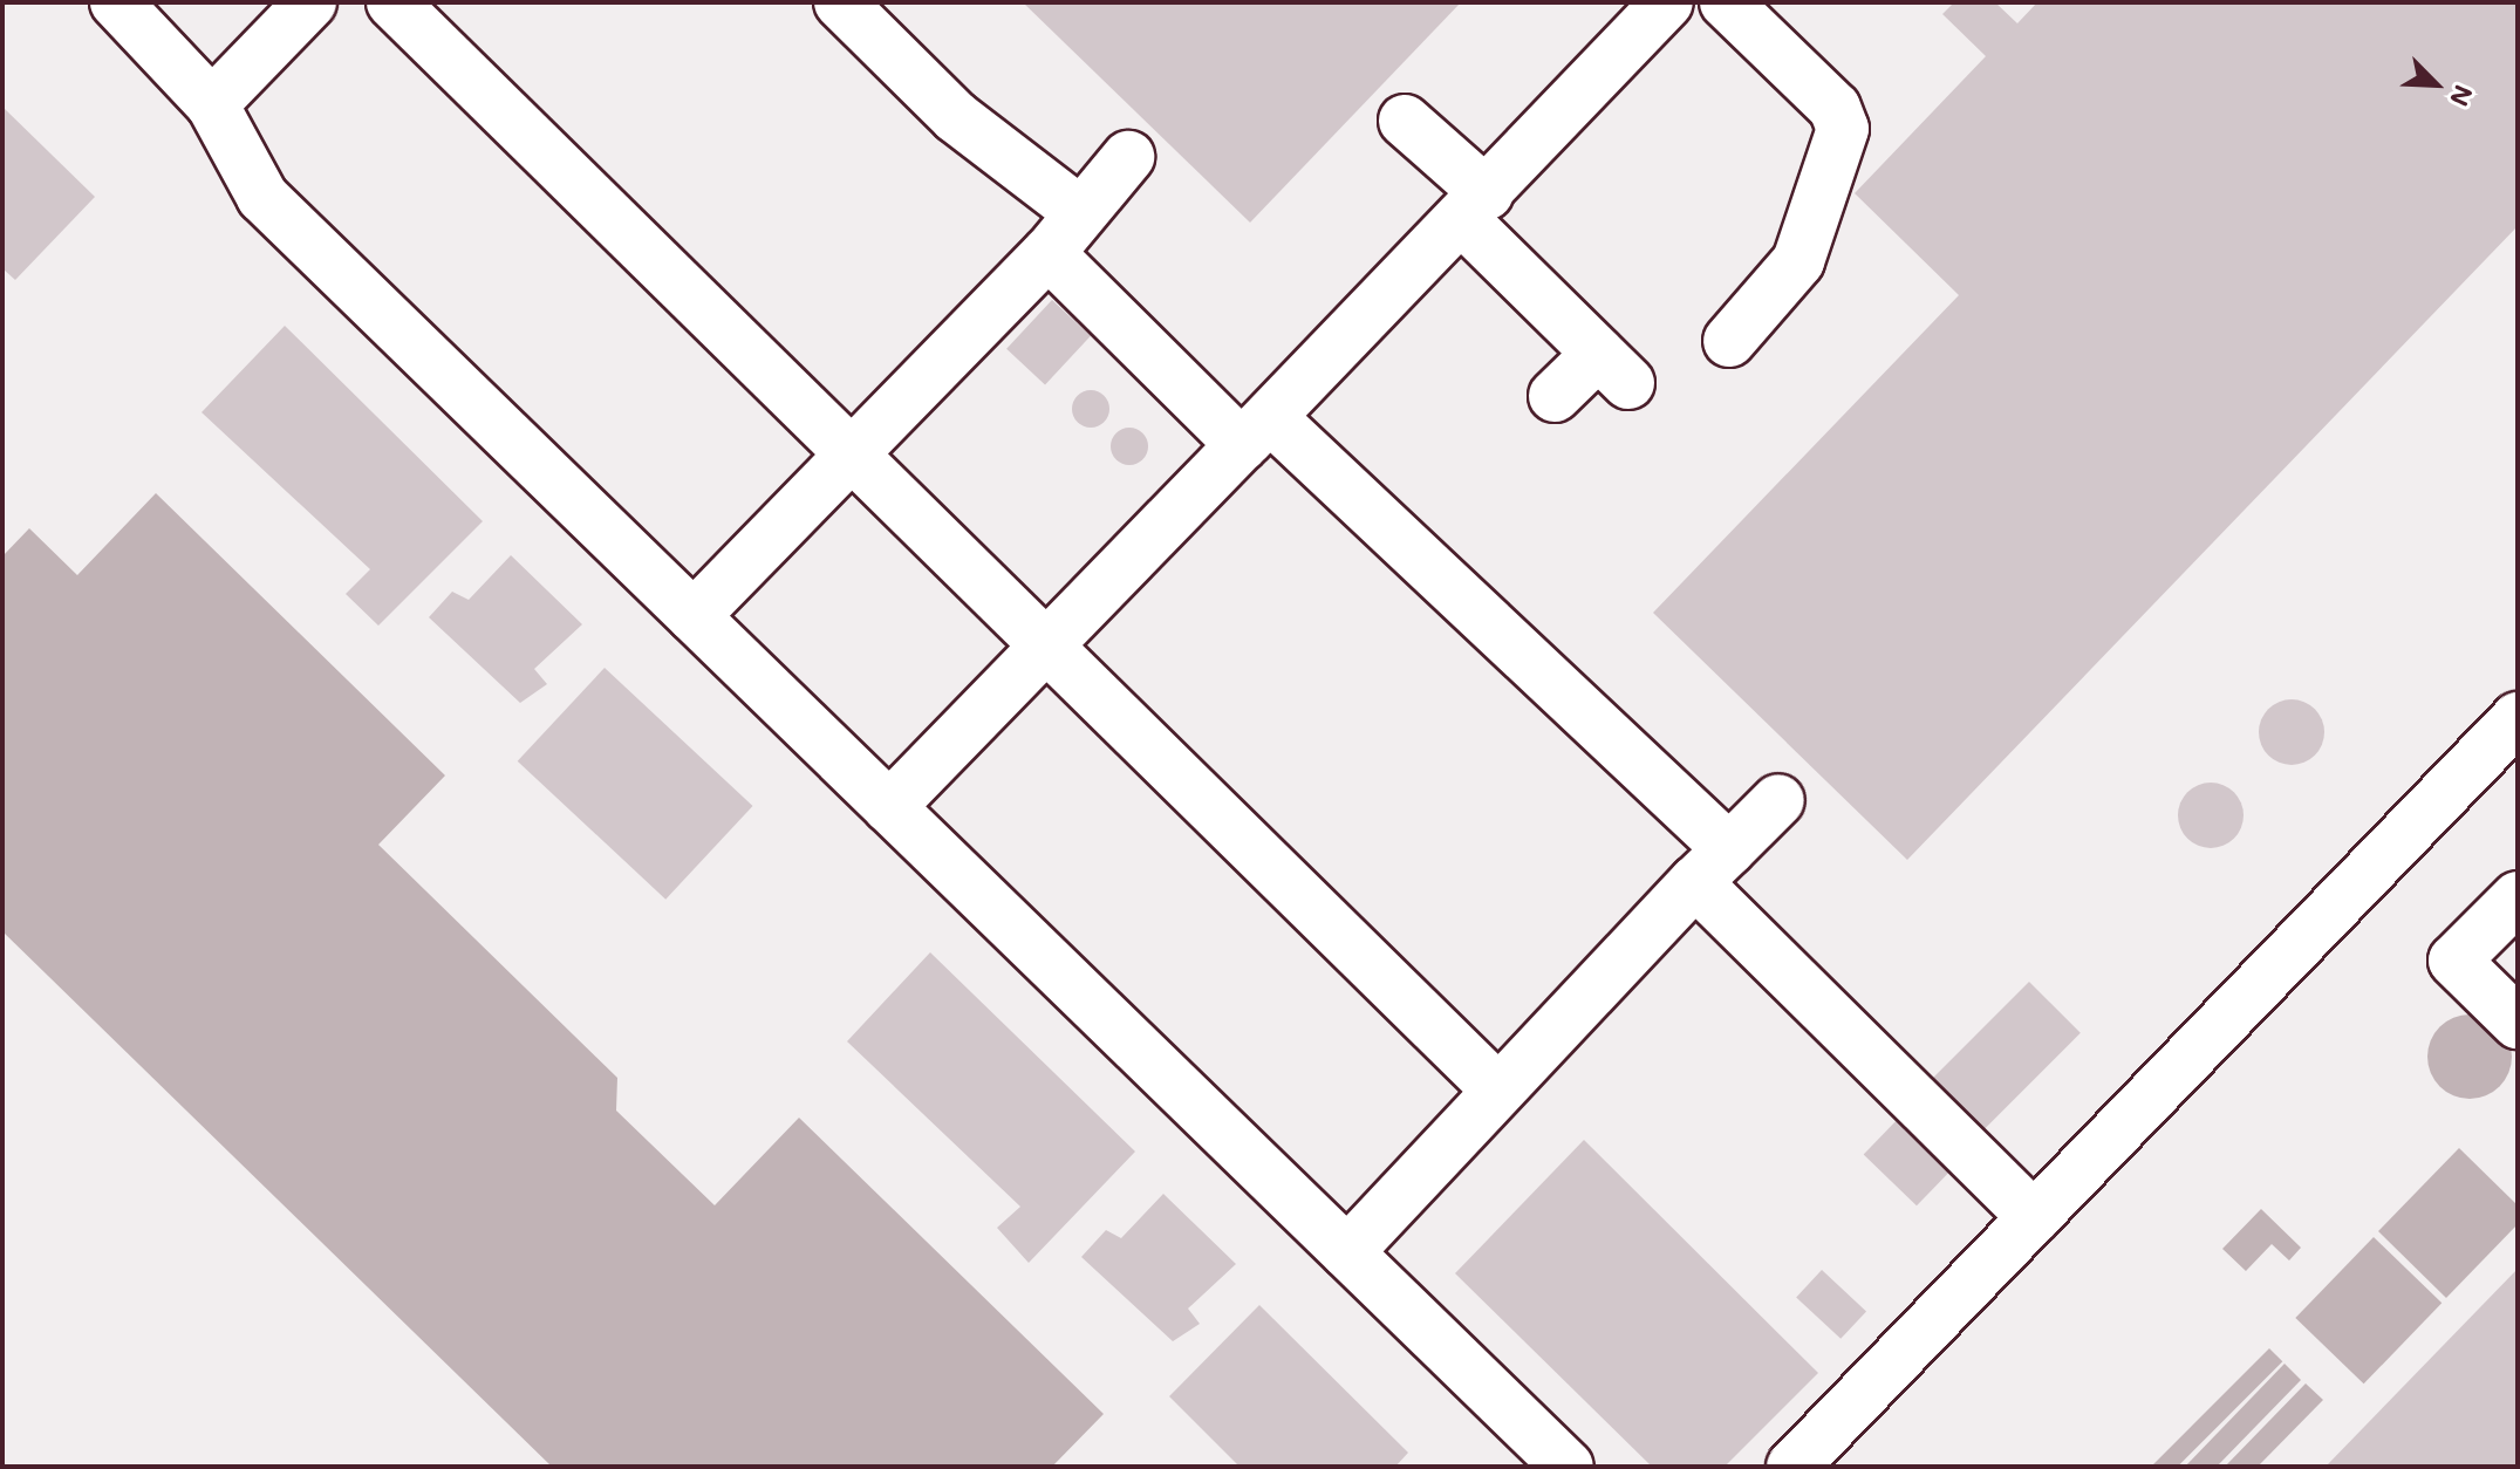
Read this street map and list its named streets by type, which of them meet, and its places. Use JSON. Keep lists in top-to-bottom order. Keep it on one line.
{"north":"bottom right"}
